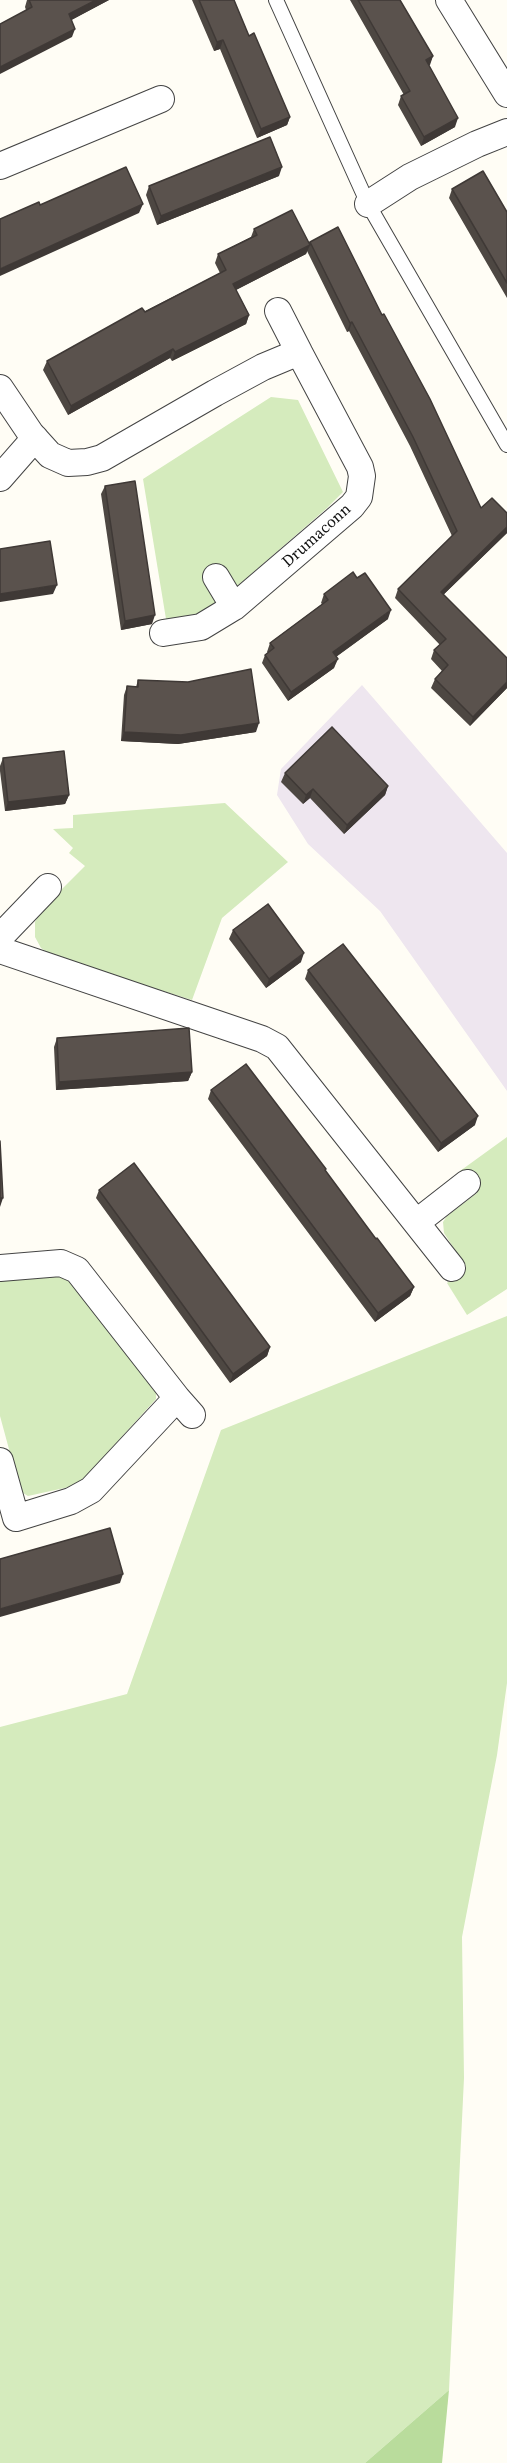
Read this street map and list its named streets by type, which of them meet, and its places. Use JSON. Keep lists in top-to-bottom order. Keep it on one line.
{"streets":{"street":["Drumaconn"]}}
